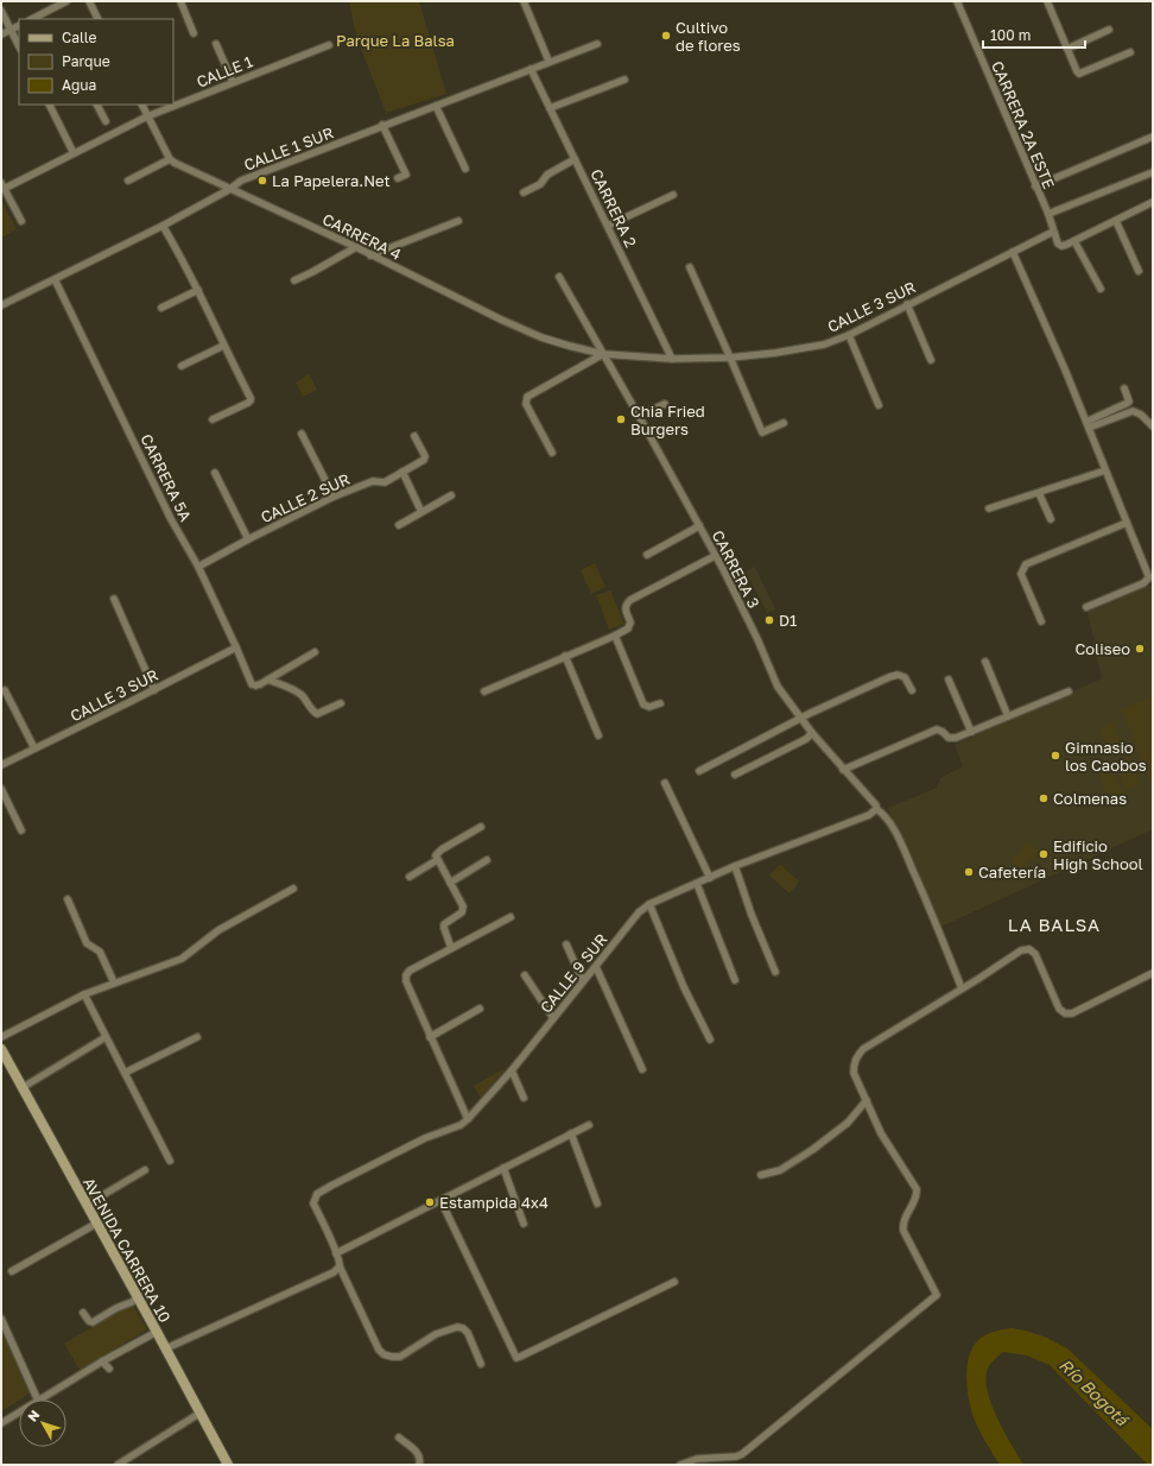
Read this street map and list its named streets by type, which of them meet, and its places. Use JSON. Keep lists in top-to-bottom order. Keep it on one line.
{"streets":{"street":["CALLE 1","CARRERA 2A ESTE","CALLE 1 SUR","CARRERA 2","CARRERA 4","CALLE 3 SUR","CARRERA 5A","CALLE 2 SUR","CARRERA 3","CALLE 9 SUR","AVENIDA CARRERA 10"]},"crossings":[["CARRERA 2A ESTE","CALLE 3 SUR"],["CALLE 1 SUR","CARRERA 2"],["CALLE 1 SUR","CARRERA 4"],["CALLE 1 SUR","CARRERA 5A"],["CARRERA 2","CALLE 3 SUR"],["CARRERA 4","CALLE 3 SUR"],["CARRERA 4","CARRERA 3"],["CALLE 3 SUR","CARRERA 5A"],["CALLE 3 SUR","CARRERA 3"],["CARRERA 5A","CALLE 2 SUR"],["CARRERA 3","CALLE 9 SUR"]],"districts":["LA BALSA"],"water":["Río Bogotá"],"parks":["Parque La Balsa"],"places":["Cultivo de flores","La Papelera.Net","Chia Fried Burgers","D1","Coliseo","Gimnasio los Caobos","Colmenas","Edificio High School","Cafetería","Estampida 4x4"],"legend":["Calle","Parque","Agua"],"scale_bar":"100 m","north":"top left"}
